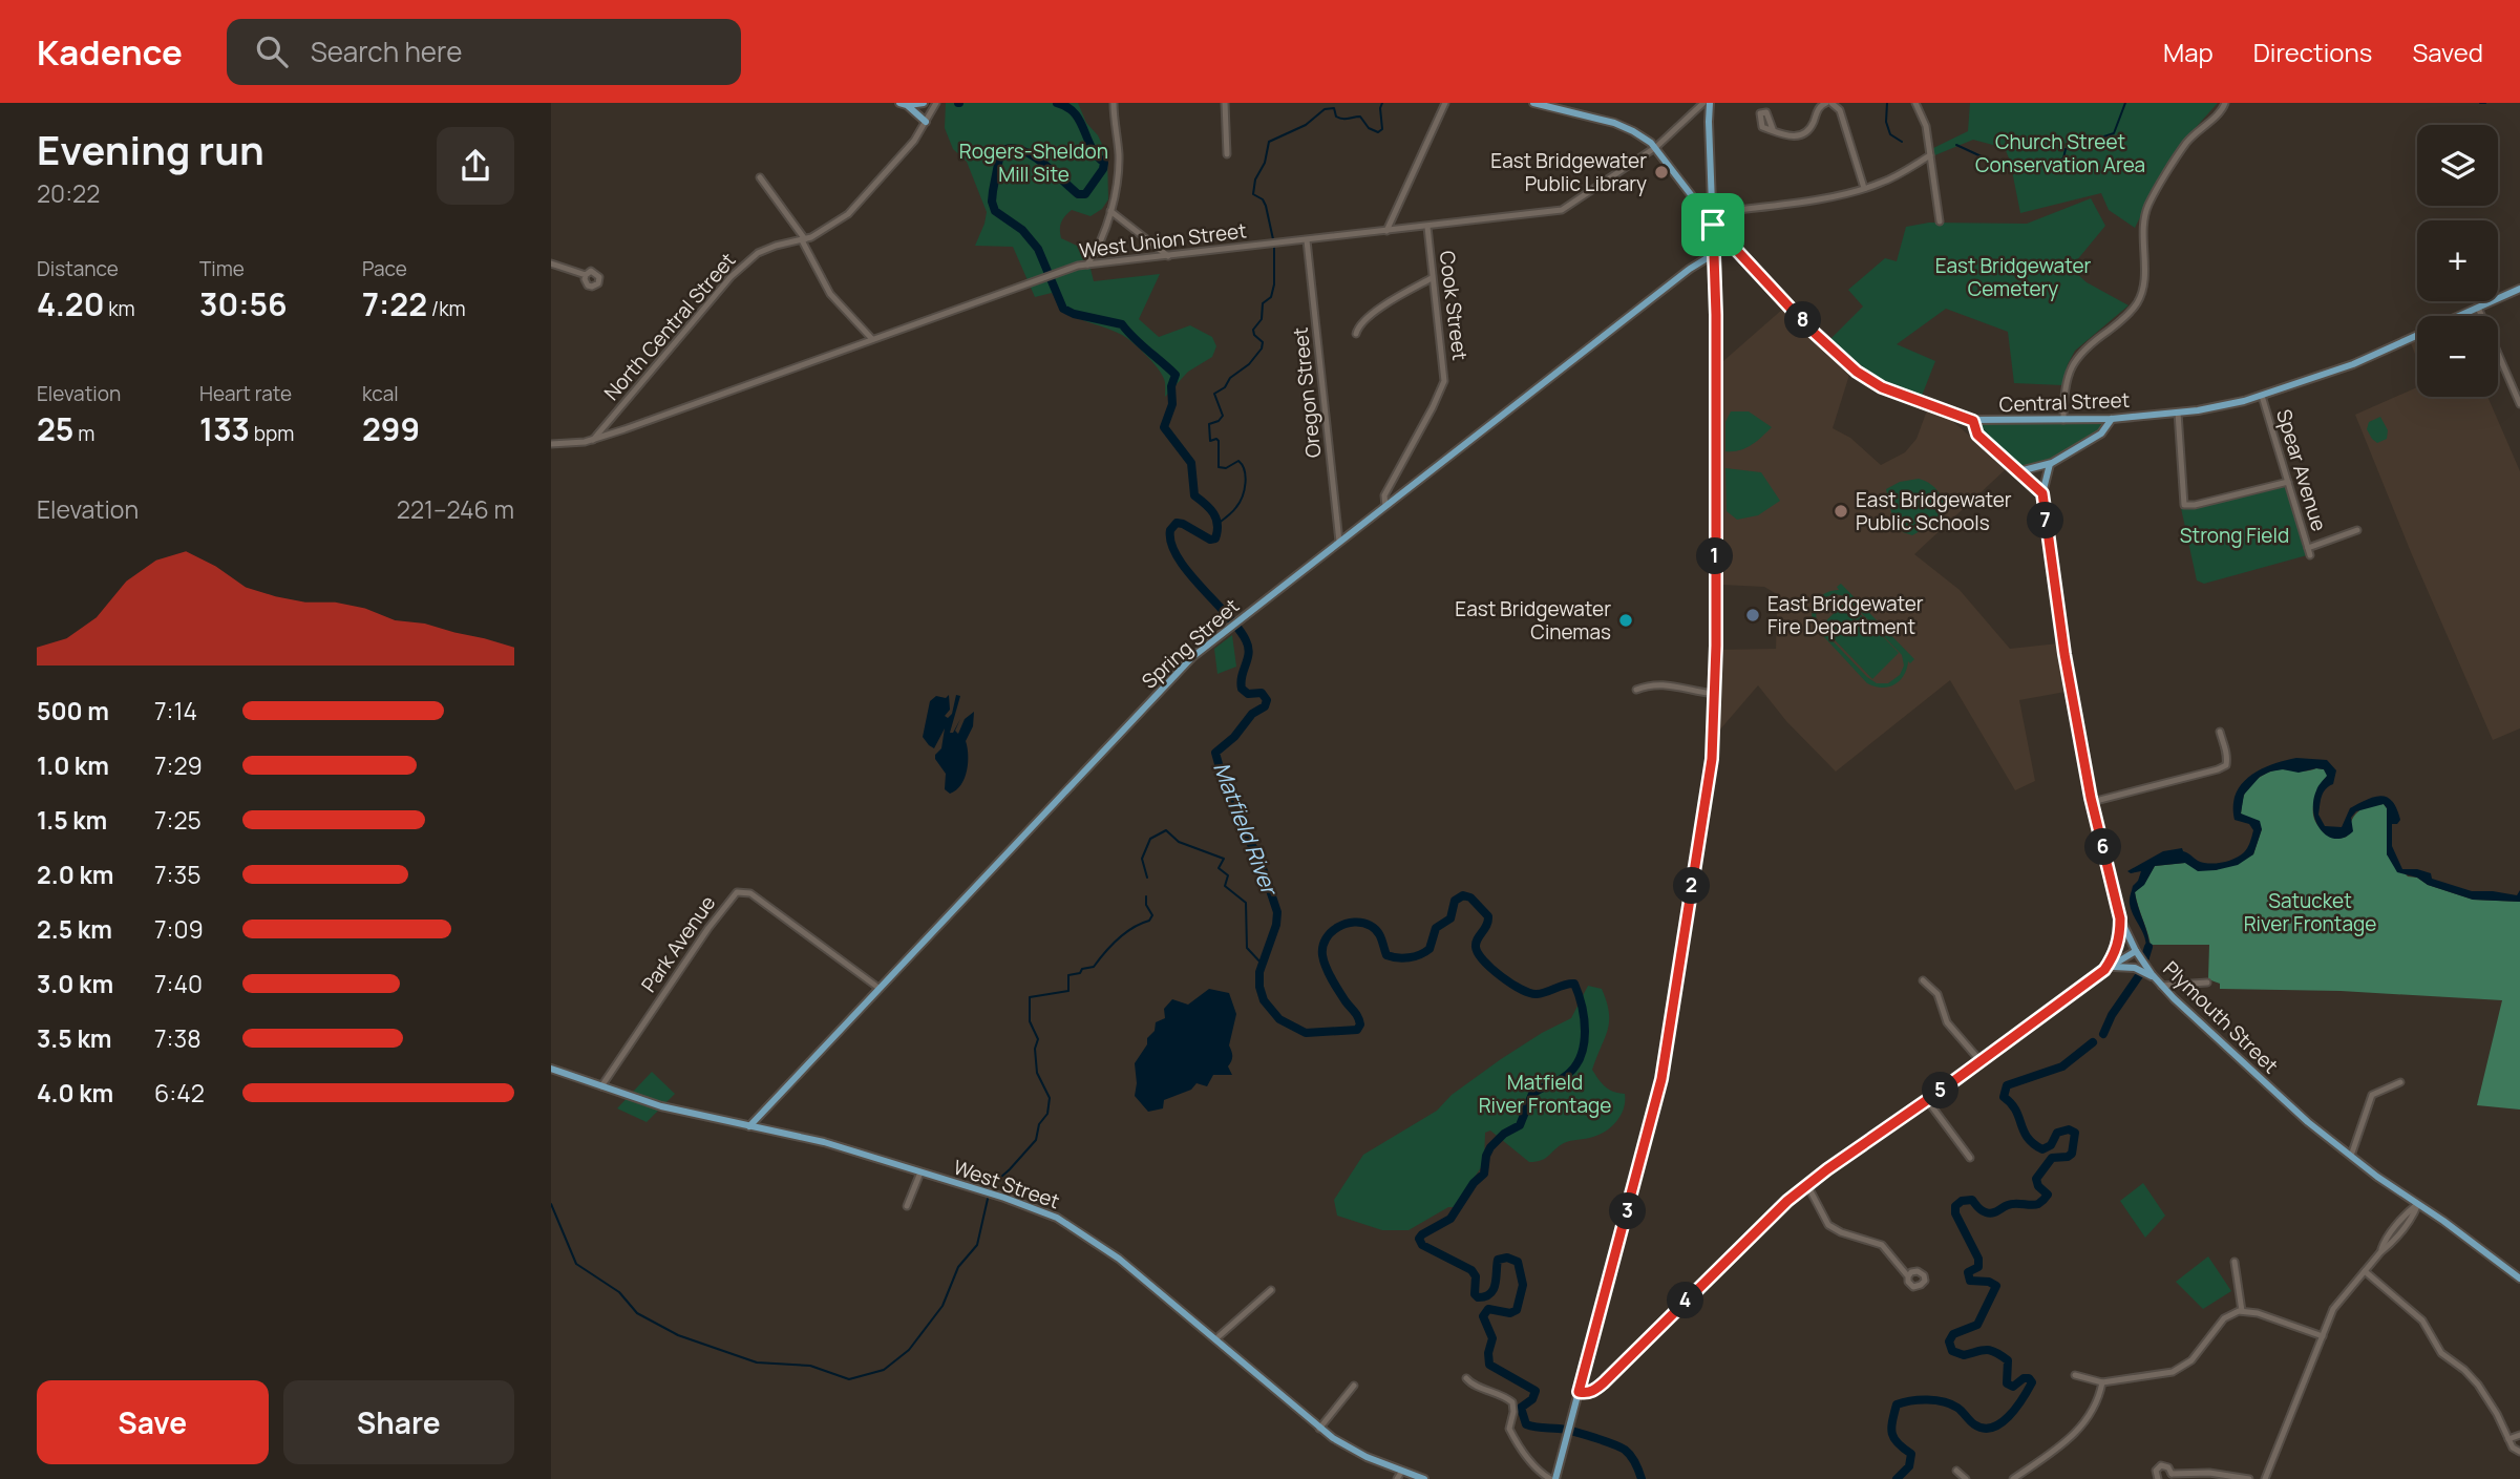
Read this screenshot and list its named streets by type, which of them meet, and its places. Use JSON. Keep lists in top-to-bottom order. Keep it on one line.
{"streets":{"main road":["Central Street","Spring Street","Plymouth Street","West Street"],"street":["West Union Street","Cook Street","North Central Street","Oregon Street","Spear Avenue","Park Avenue"]},"crossings":[["West Union Street","Cook Street"],["West Union Street","North Central Street"],["West Union Street","Oregon Street"],["Cook Street","Spring Street"],["Oregon Street","Spring Street"],["Central Street","Spear Avenue"],["Central Street","Spring Street"],["Spring Street","Park Avenue"],["Spring Street","West Street"],["Park Avenue","West Street"]],"water":["Matfield River"],"parks":["Church Street Conservation Area","Rogers-Sheldon Mill Site","East Bridgewater Cemetery","Strong Field","Satucket River Frontage","Matfield River Frontage"],"places":["East Bridgewater Public Library","East Bridgewater Public Schools","East Bridgewater Fire Department","East Bridgewater Cinemas"],"page":{"header":"Kadence","search":"Search here","nav":["Map","Directions","Saved"],"heading":["Evening run","20:22"],"map_buttons":["+","−"],"stats":[["Distance","4.20 km"],["Time","30:56"],["Pace","7:22 /km"],["Elevation","25 m"],["Heart rate","133 bpm"],["kcal","299"]],"pins":["8","7","1","6","2","5","3","4"],"chart":["Elevation","221–246 m"],"list":[{"name":"500 m","note":"7:14"},{"name":"1.0 km","note":"7:29"},{"name":"1.5 km","note":"7:25"},{"name":"2.0 km","note":"7:35"},{"name":"2.5 km","note":"7:09"},{"name":"3.0 km","note":"7:40"},{"name":"3.5 km","note":"7:38"},{"name":"4.0 km","note":"6:42"}],"buttons":["Save","Share"]}}
